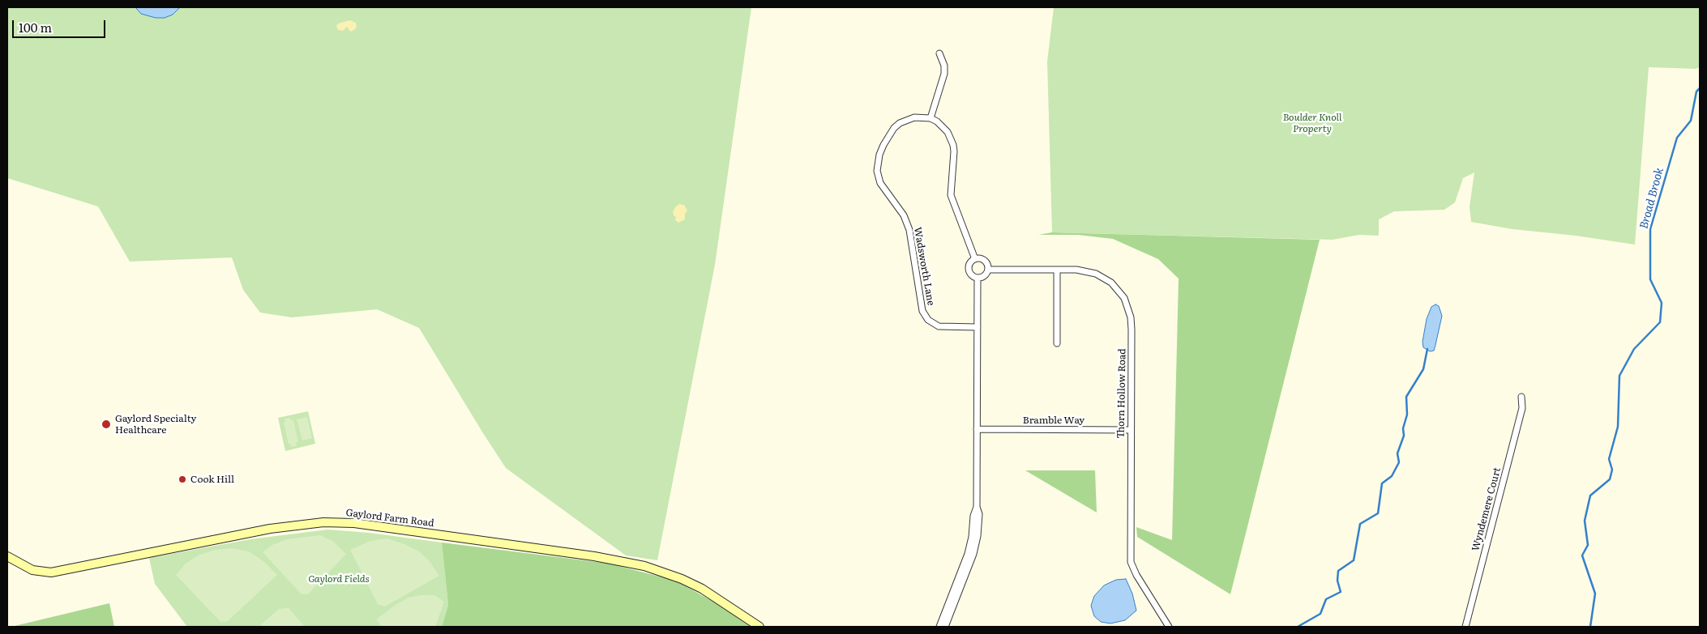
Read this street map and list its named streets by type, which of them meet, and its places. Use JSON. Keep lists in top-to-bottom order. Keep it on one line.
{"streets":{"street":["Wadsworth Lane","Thorn Hollow Road","Bramble Way","Wyndemere Court","Gaylord Farm Road"]},"crossings":[["Thorn Hollow Road","Bramble Way"]],"water":["Broad Brook"],"parks":["Boulder Knoll Property","Gaylord Fields"],"places":["Gaylord Specialty Healthcare","Cook Hill"],"scale_bar":"100 m"}
